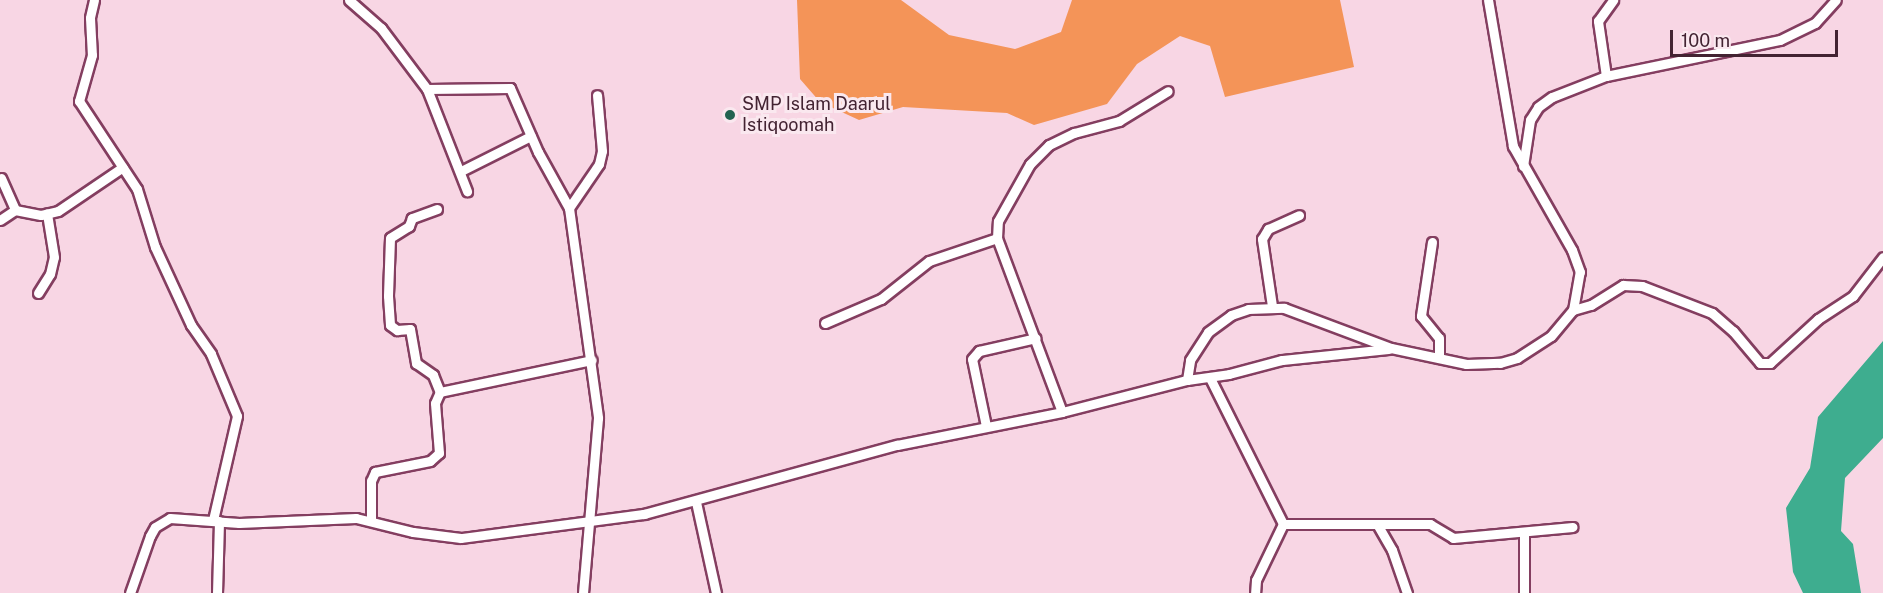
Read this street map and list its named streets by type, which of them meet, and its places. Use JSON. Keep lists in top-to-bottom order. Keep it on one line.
{"places":["SMP Islam Daarul Istiqoomah"],"scale_bar":"100 m"}
